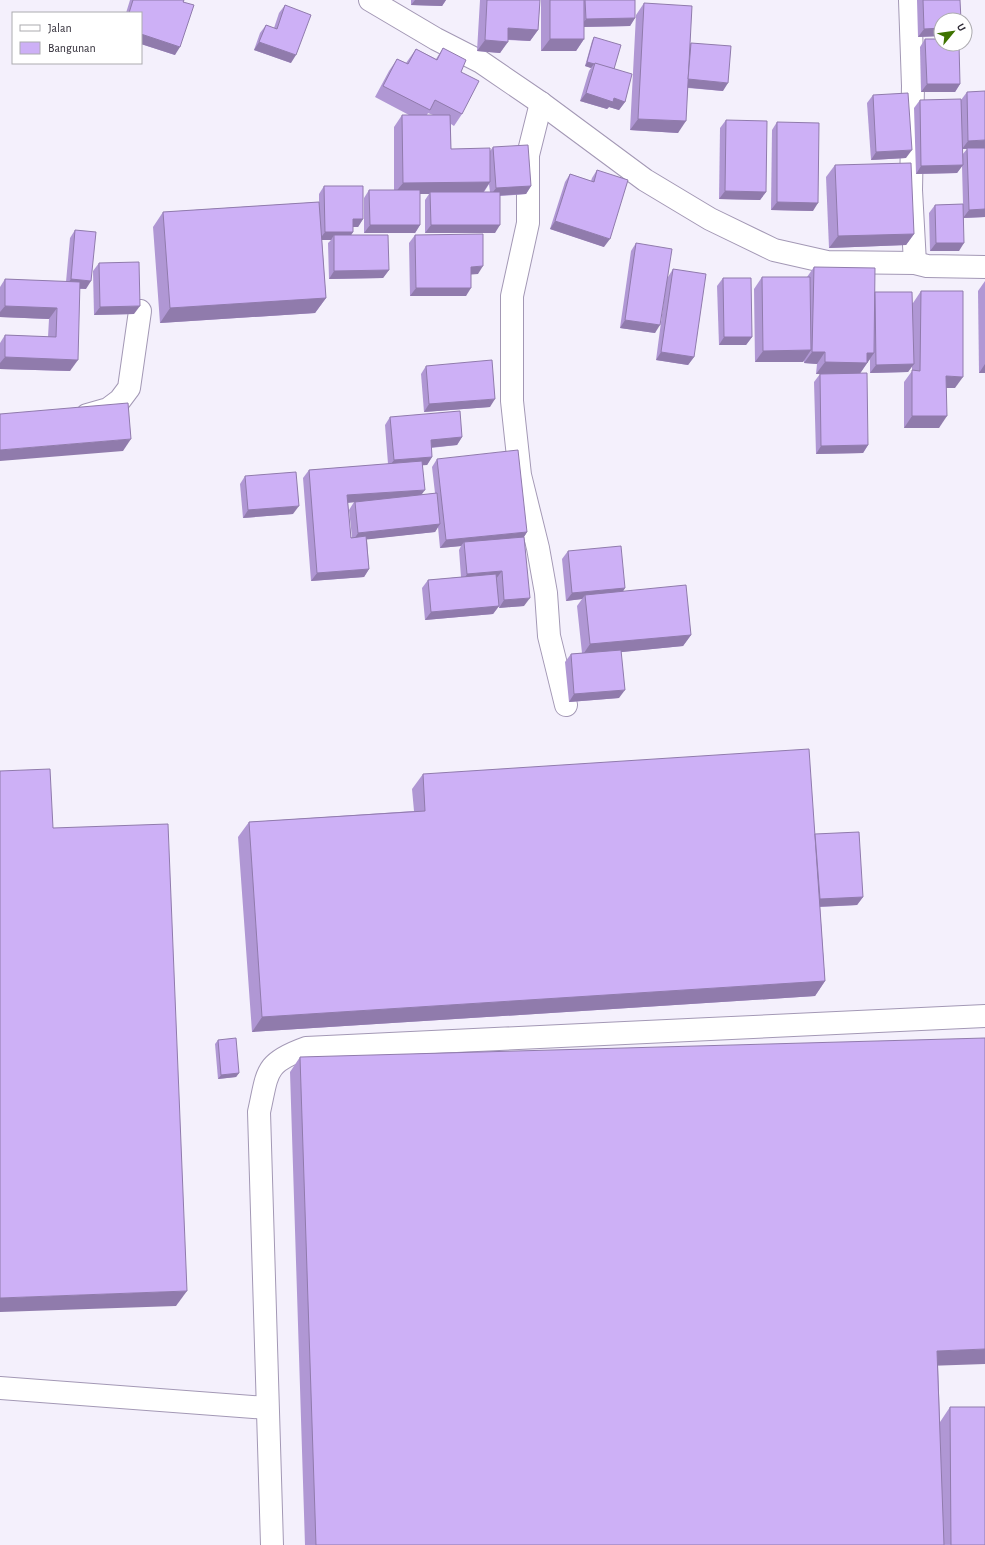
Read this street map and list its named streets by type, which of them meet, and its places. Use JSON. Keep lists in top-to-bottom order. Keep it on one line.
{"legend":["Jalan","Bangunan"],"north":"top right"}
